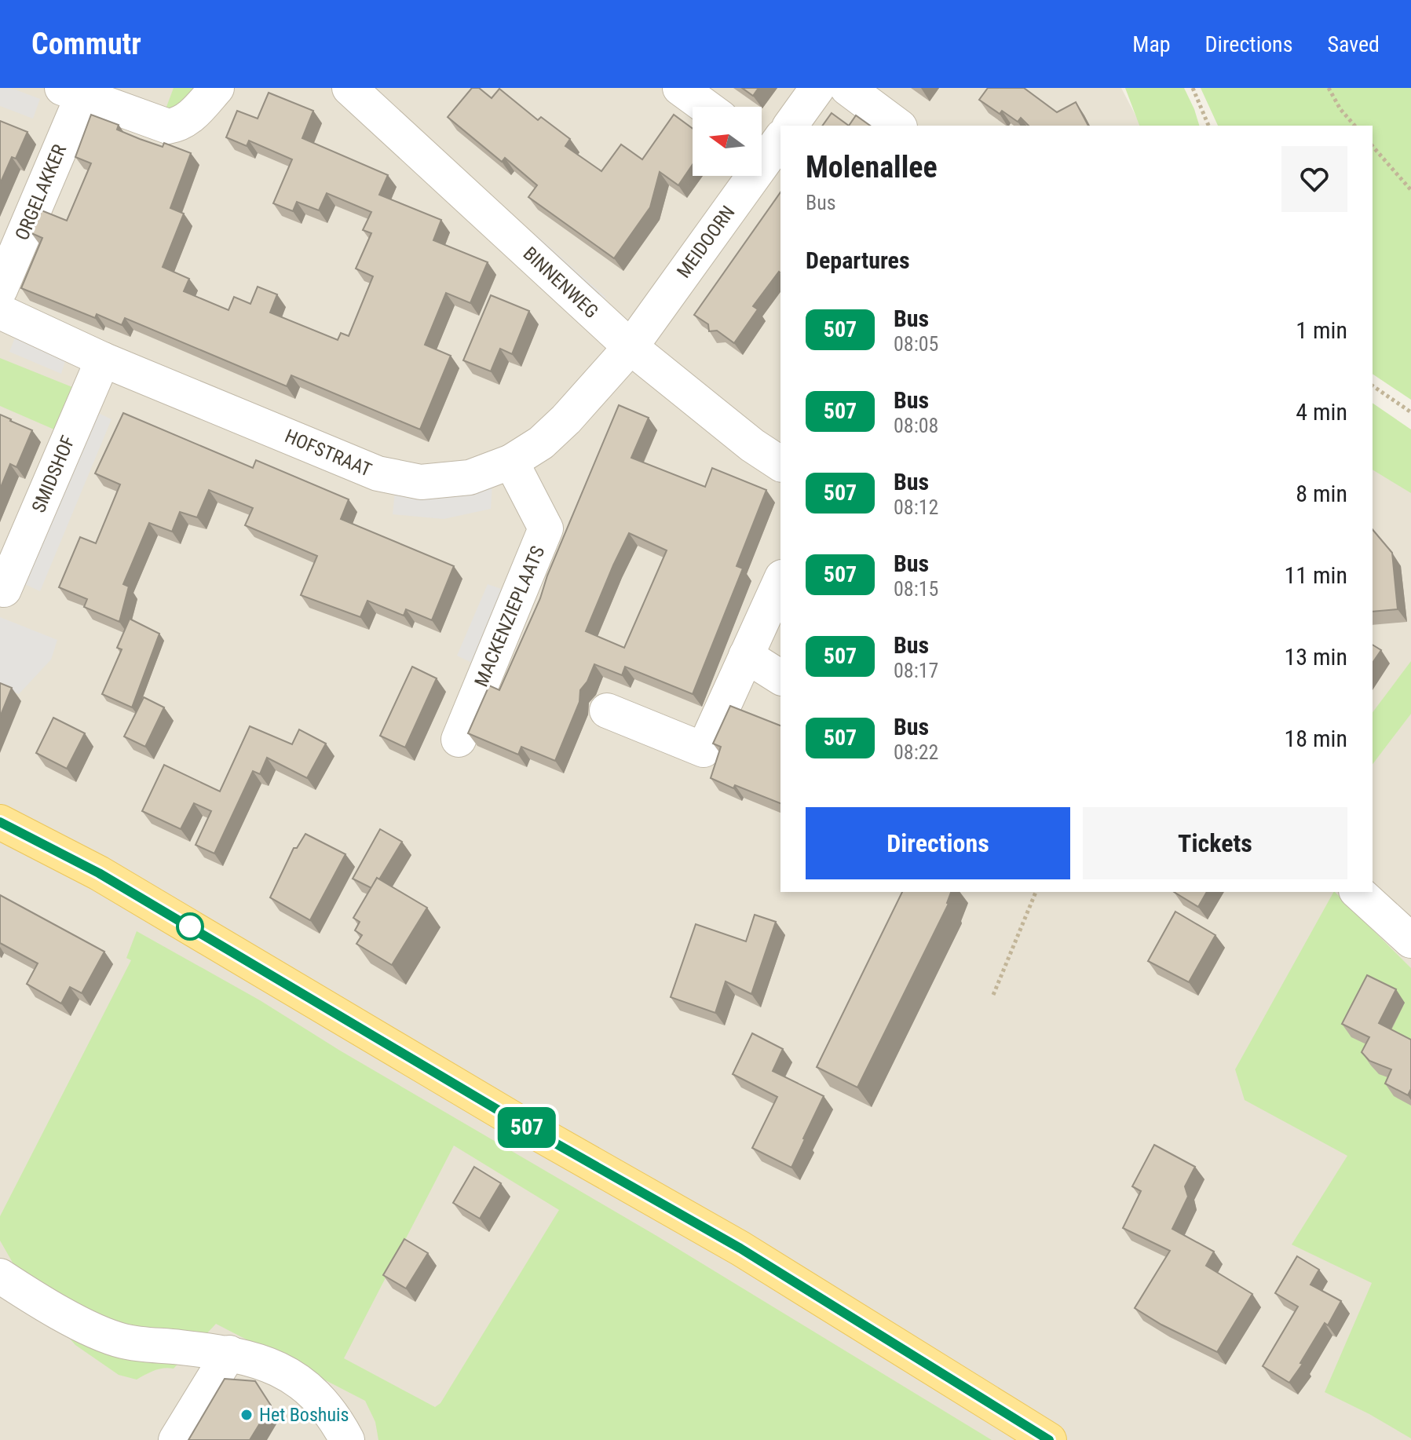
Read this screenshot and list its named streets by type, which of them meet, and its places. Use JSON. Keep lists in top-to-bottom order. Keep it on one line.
{"streets":{"street":["ORGELAKKER","MEIDOORN","BINNENWEG","HOFSTRAAT","SMIDSHOF","MACKENZIEPLAATS"]},"crossings":[["MEIDOORN","BINNENWEG"],["MEIDOORN","HOFSTRAAT"],["BINNENWEG","HOFSTRAAT"],["HOFSTRAAT","SMIDSHOF"],["HOFSTRAAT","MACKENZIEPLAATS"]],"places":["Het Boshuis"],"lines":["bus line 507"],"north":"left","page":{"header":"Commutr","nav":["Map","Directions","Saved"],"on_map":"507","heading":[["Molenallee","Bus"],"Departures"],"list":[{"mark":"507","name":"Bus","note":"08:05","value":"1 min"},{"mark":"507","name":"Bus","note":"08:08","value":"4 min"},{"mark":"507","name":"Bus","note":"08:12","value":"8 min"},{"mark":"507","name":"Bus","note":"08:15","value":"11 min"},{"mark":"507","name":"Bus","note":"08:17","value":"13 min"},{"mark":"507","name":"Bus","note":"08:22","value":"18 min"}],"buttons":["Directions","Tickets"]}}
